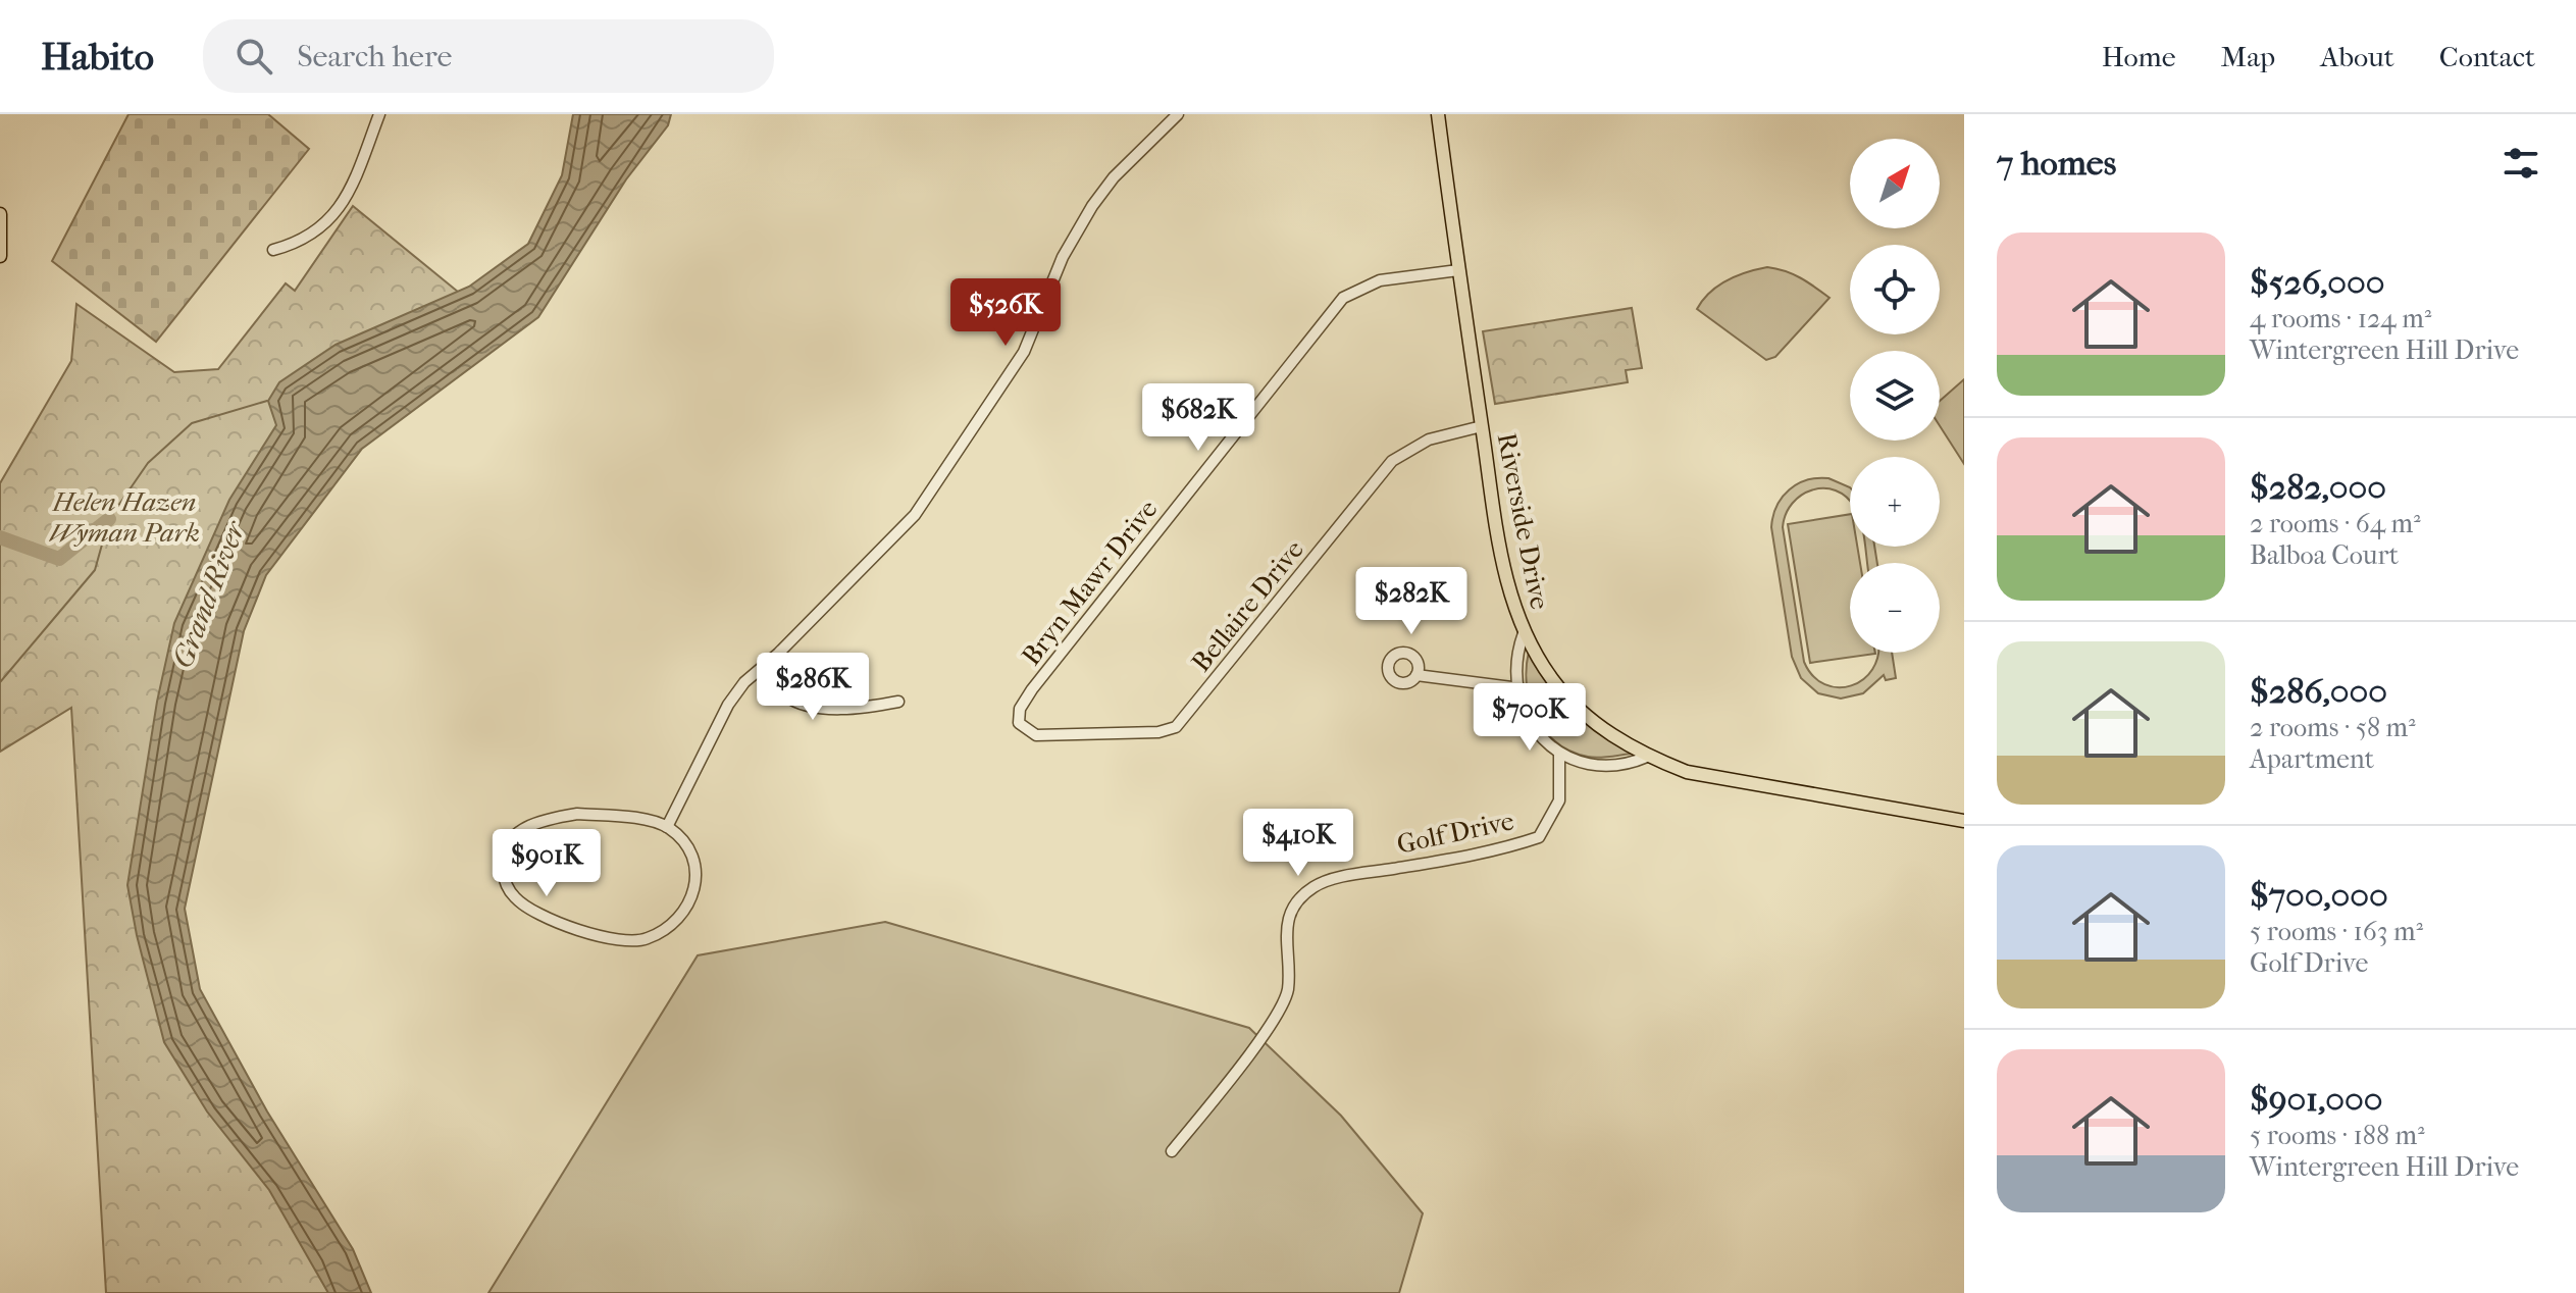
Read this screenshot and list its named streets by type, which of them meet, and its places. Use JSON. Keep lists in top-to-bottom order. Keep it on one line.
{"streets":{"main road":["Riverside Drive"],"street":["Bryn Mawr Drive","Bellaire Drive","Golf Drive"]},"crossings":[["Riverside Drive","Bryn Mawr Drive"],["Riverside Drive","Bellaire Drive"],["Bryn Mawr Drive","Bellaire Drive"]],"water":["Grand River"],"parks":["Helen Hazen Wyman Park"],"north":"top right","page":{"header":"Habito","search":"Search here","nav":["Home","Map","About","Contact"],"heading":"7 homes","map_buttons":["+","−"],"list":[{"name":"$526,000","note":"4 rooms · 124 m² · Wintergreen Hill Drive"},{"name":"$282,000","note":"2 rooms · 64 m² · Balboa Court"},{"name":"$286,000","note":"2 rooms · 58 m² · Apartment"},{"name":"$700,000","note":"5 rooms · 163 m² · Golf Drive"},{"name":"$901,000","note":"5 rooms · 188 m² · Wintergreen Hill Drive"}],"price":["$526K","$682K","$282K","$286K","$700K","$410K","$901K"]}}
